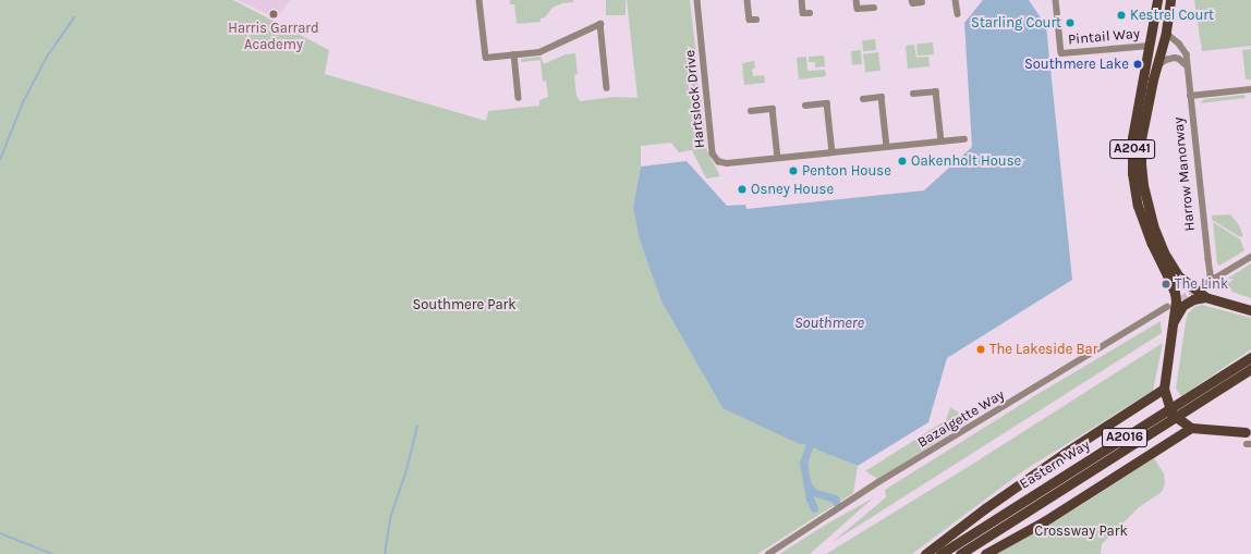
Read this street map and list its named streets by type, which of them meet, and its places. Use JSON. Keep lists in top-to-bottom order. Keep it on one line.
{"streets":{"main road":["A2041","A2016","Eastern Way"],"street":["Pintail Way","Hartslock Drive","Harrow Manorway","Bazalgette Way"]},"crossings":[["Pintail Way","A2041"],["A2041","Harrow Manorway"]],"water":["Southmere"],"parks":["Southmere Park","Crossway Park"],"places":["Harris Garrard Academy","Kestrel Court","Starling Court","Southmere Lake","Oakenholt House","Penton House","Osney House","The Link","The Lakeside Bar"]}
